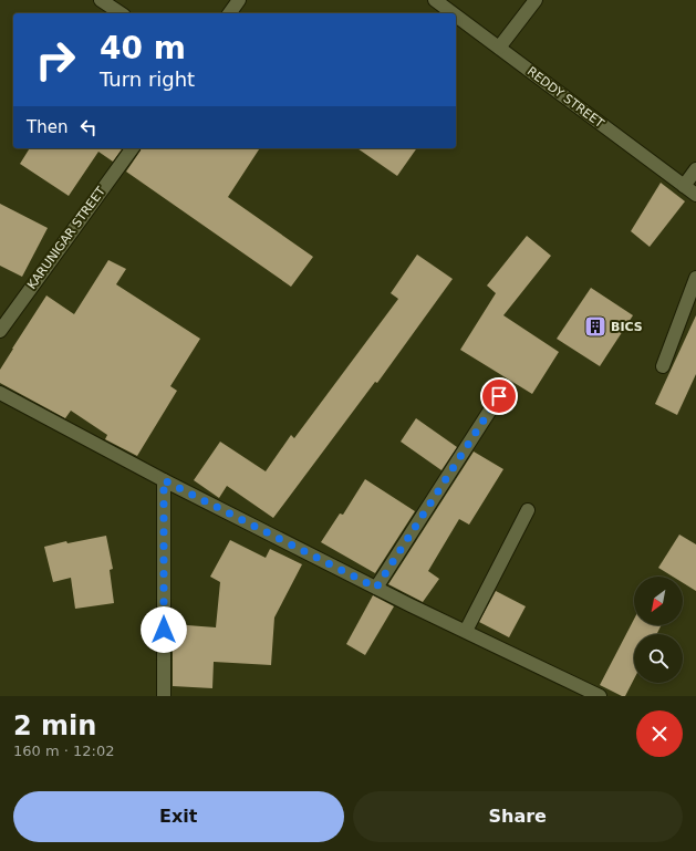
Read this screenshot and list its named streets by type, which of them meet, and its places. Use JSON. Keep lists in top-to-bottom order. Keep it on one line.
{"streets":{"street":["REDDY STREET","KARUNIGAR STREET"]},"places":{"building":["BICS"]},"north":"bottom left","page":{"turn":["40 m","Turn right"],"then":"Then","heading":["2 min","160 m · 12:02"],"buttons":["Exit","Share"]}}
